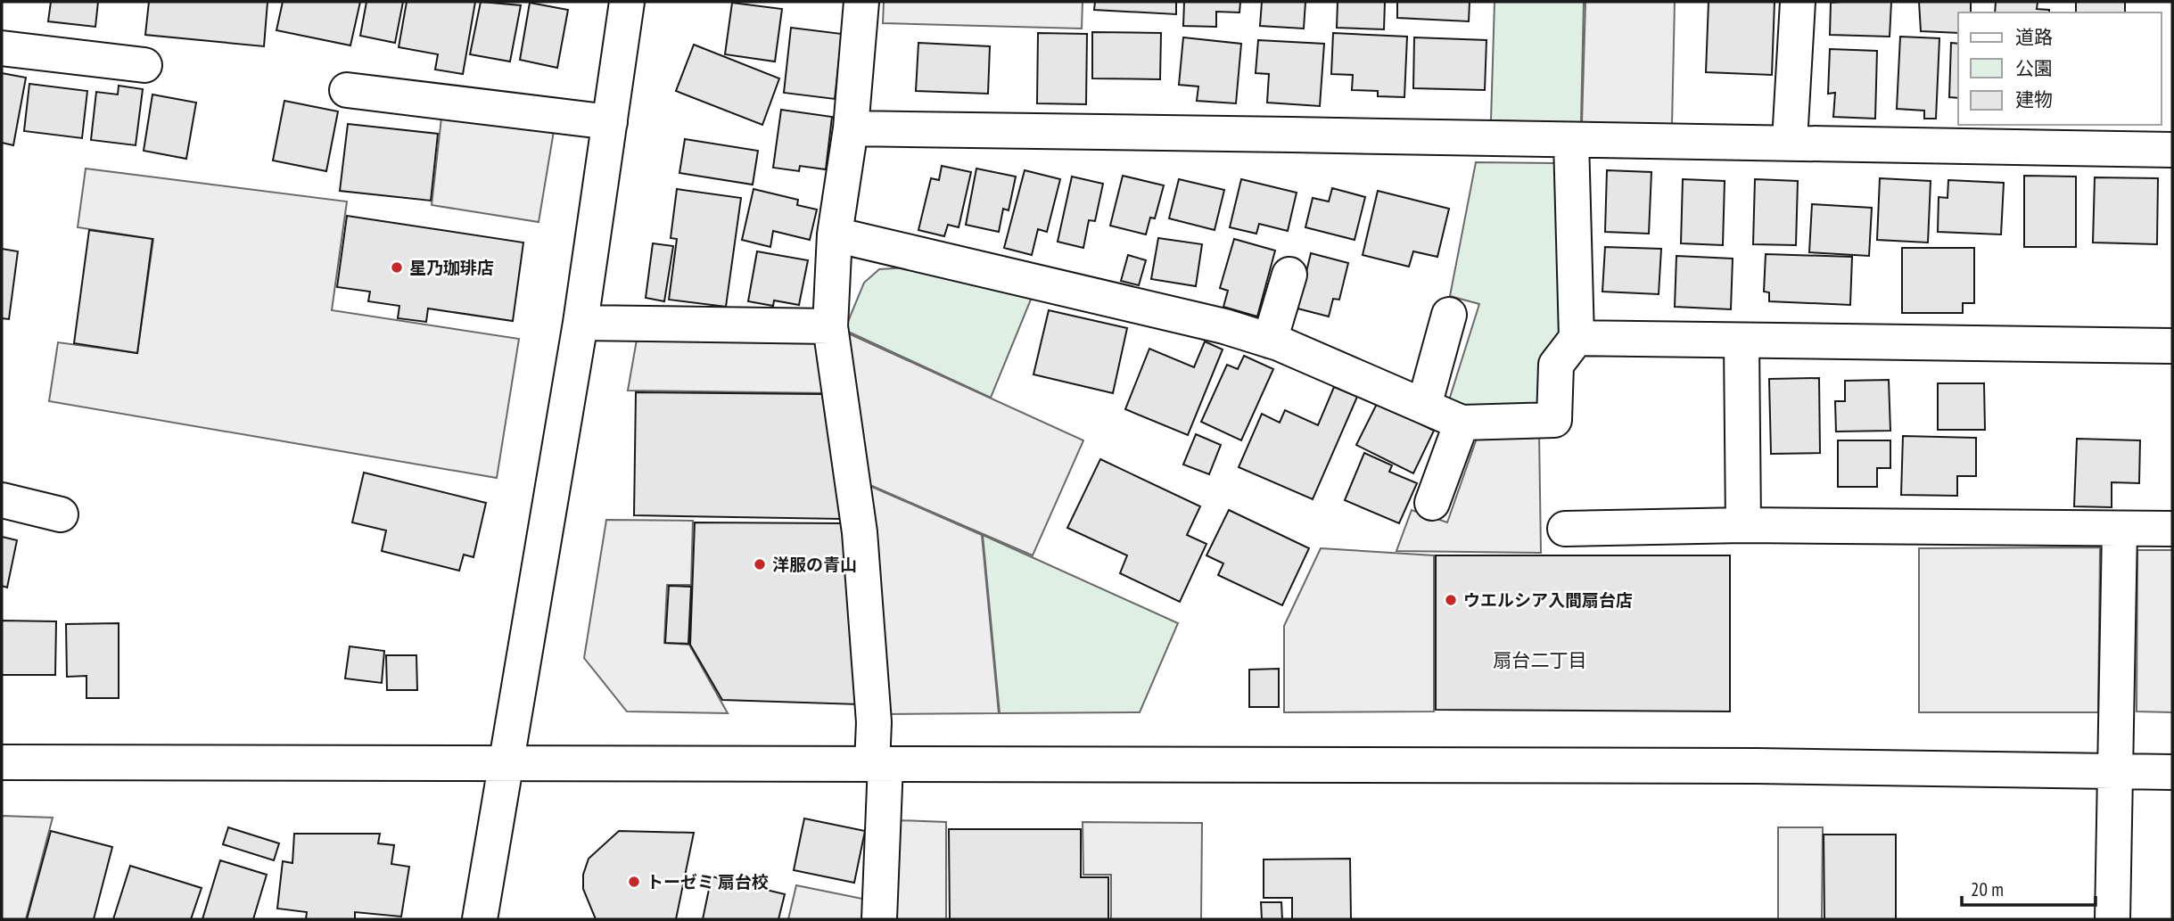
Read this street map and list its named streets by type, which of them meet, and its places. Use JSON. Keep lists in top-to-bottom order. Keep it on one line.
{"districts":["扇台二丁目"],"places":["星乃珈琲店","洋服の青山","ウエルシア入間扇台店","トーゼミ 扇台校"],"legend":["道路","公園","建物"],"scale_bar":"20 m"}
